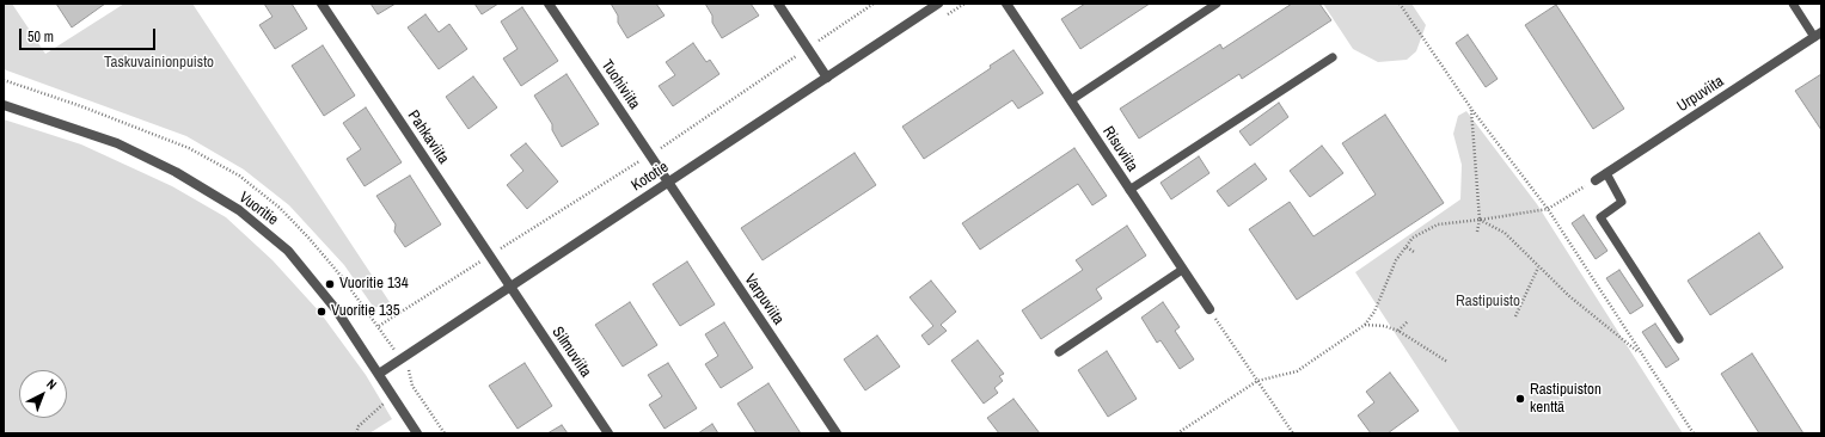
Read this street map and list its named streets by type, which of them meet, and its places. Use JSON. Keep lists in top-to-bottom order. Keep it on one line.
{"streets":{"street":["Tuohiviita","Urpuviita","Pahkaviita","Risuviita","Kototie","Vuoritie","Varpuviita","Silmuviita"]},"crossings":[["Tuohiviita","Kototie"],["Tuohiviita","Varpuviita"],["Pahkaviita","Kototie"],["Pahkaviita","Silmuviita"],["Kototie","Vuoritie"],["Kototie","Varpuviita"],["Kototie","Silmuviita"]],"parks":["Taskuvainionpuisto","Rastipuisto"],"places":["Vuoritie 134","Vuoritie 135","Rastipuiston kenttä"],"scale_bar":"50 m","north":"top right"}
